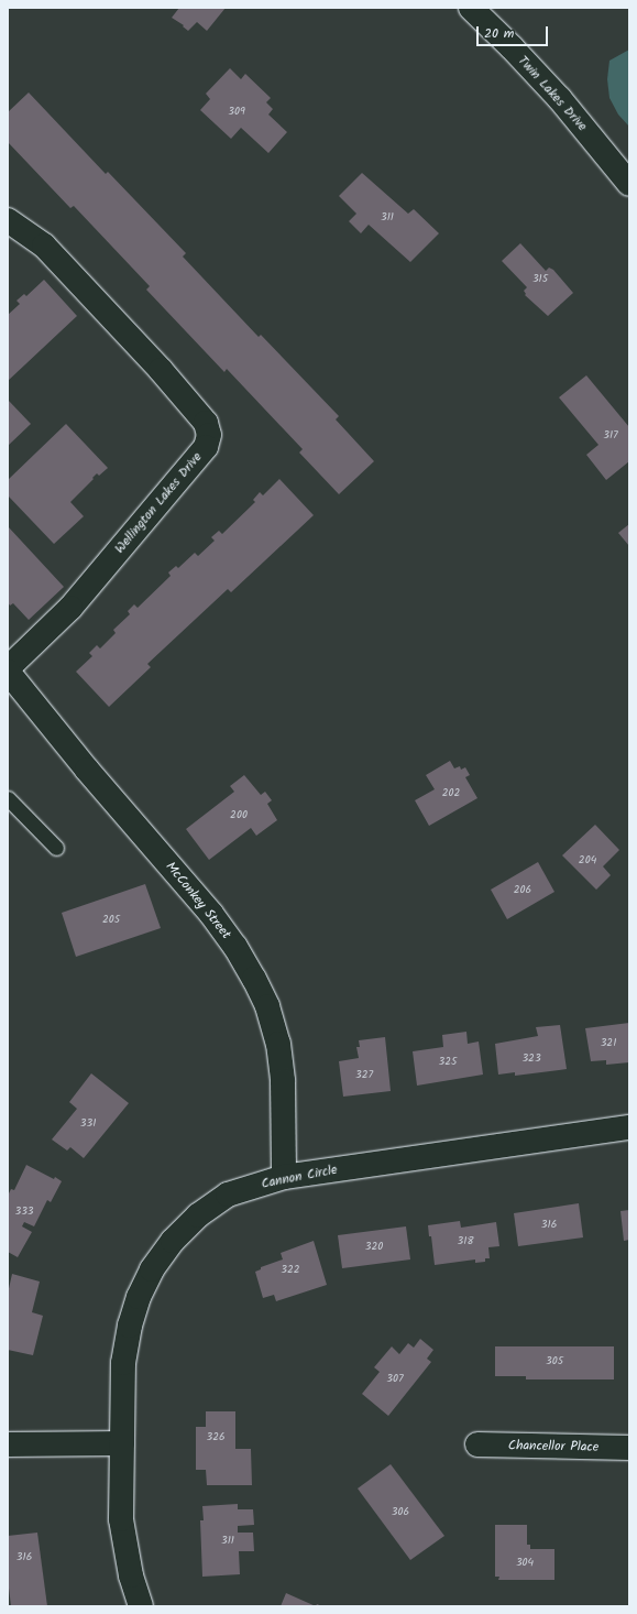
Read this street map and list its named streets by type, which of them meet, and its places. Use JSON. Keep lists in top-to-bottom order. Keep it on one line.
{"streets":{"street":["Twin Lakes Drive","Wellington Lakes Drive","McConkey Street","Cannon Circle","Chancellor Place"]},"crossings":[["McConkey Street","Cannon Circle"]],"house_numbers":["309","311","315","317","202","200","204","206","205","321","323","325","327","331","333","316","318","320","322","305","307","326","306","311","316","304"],"scale_bar":"20 m"}
